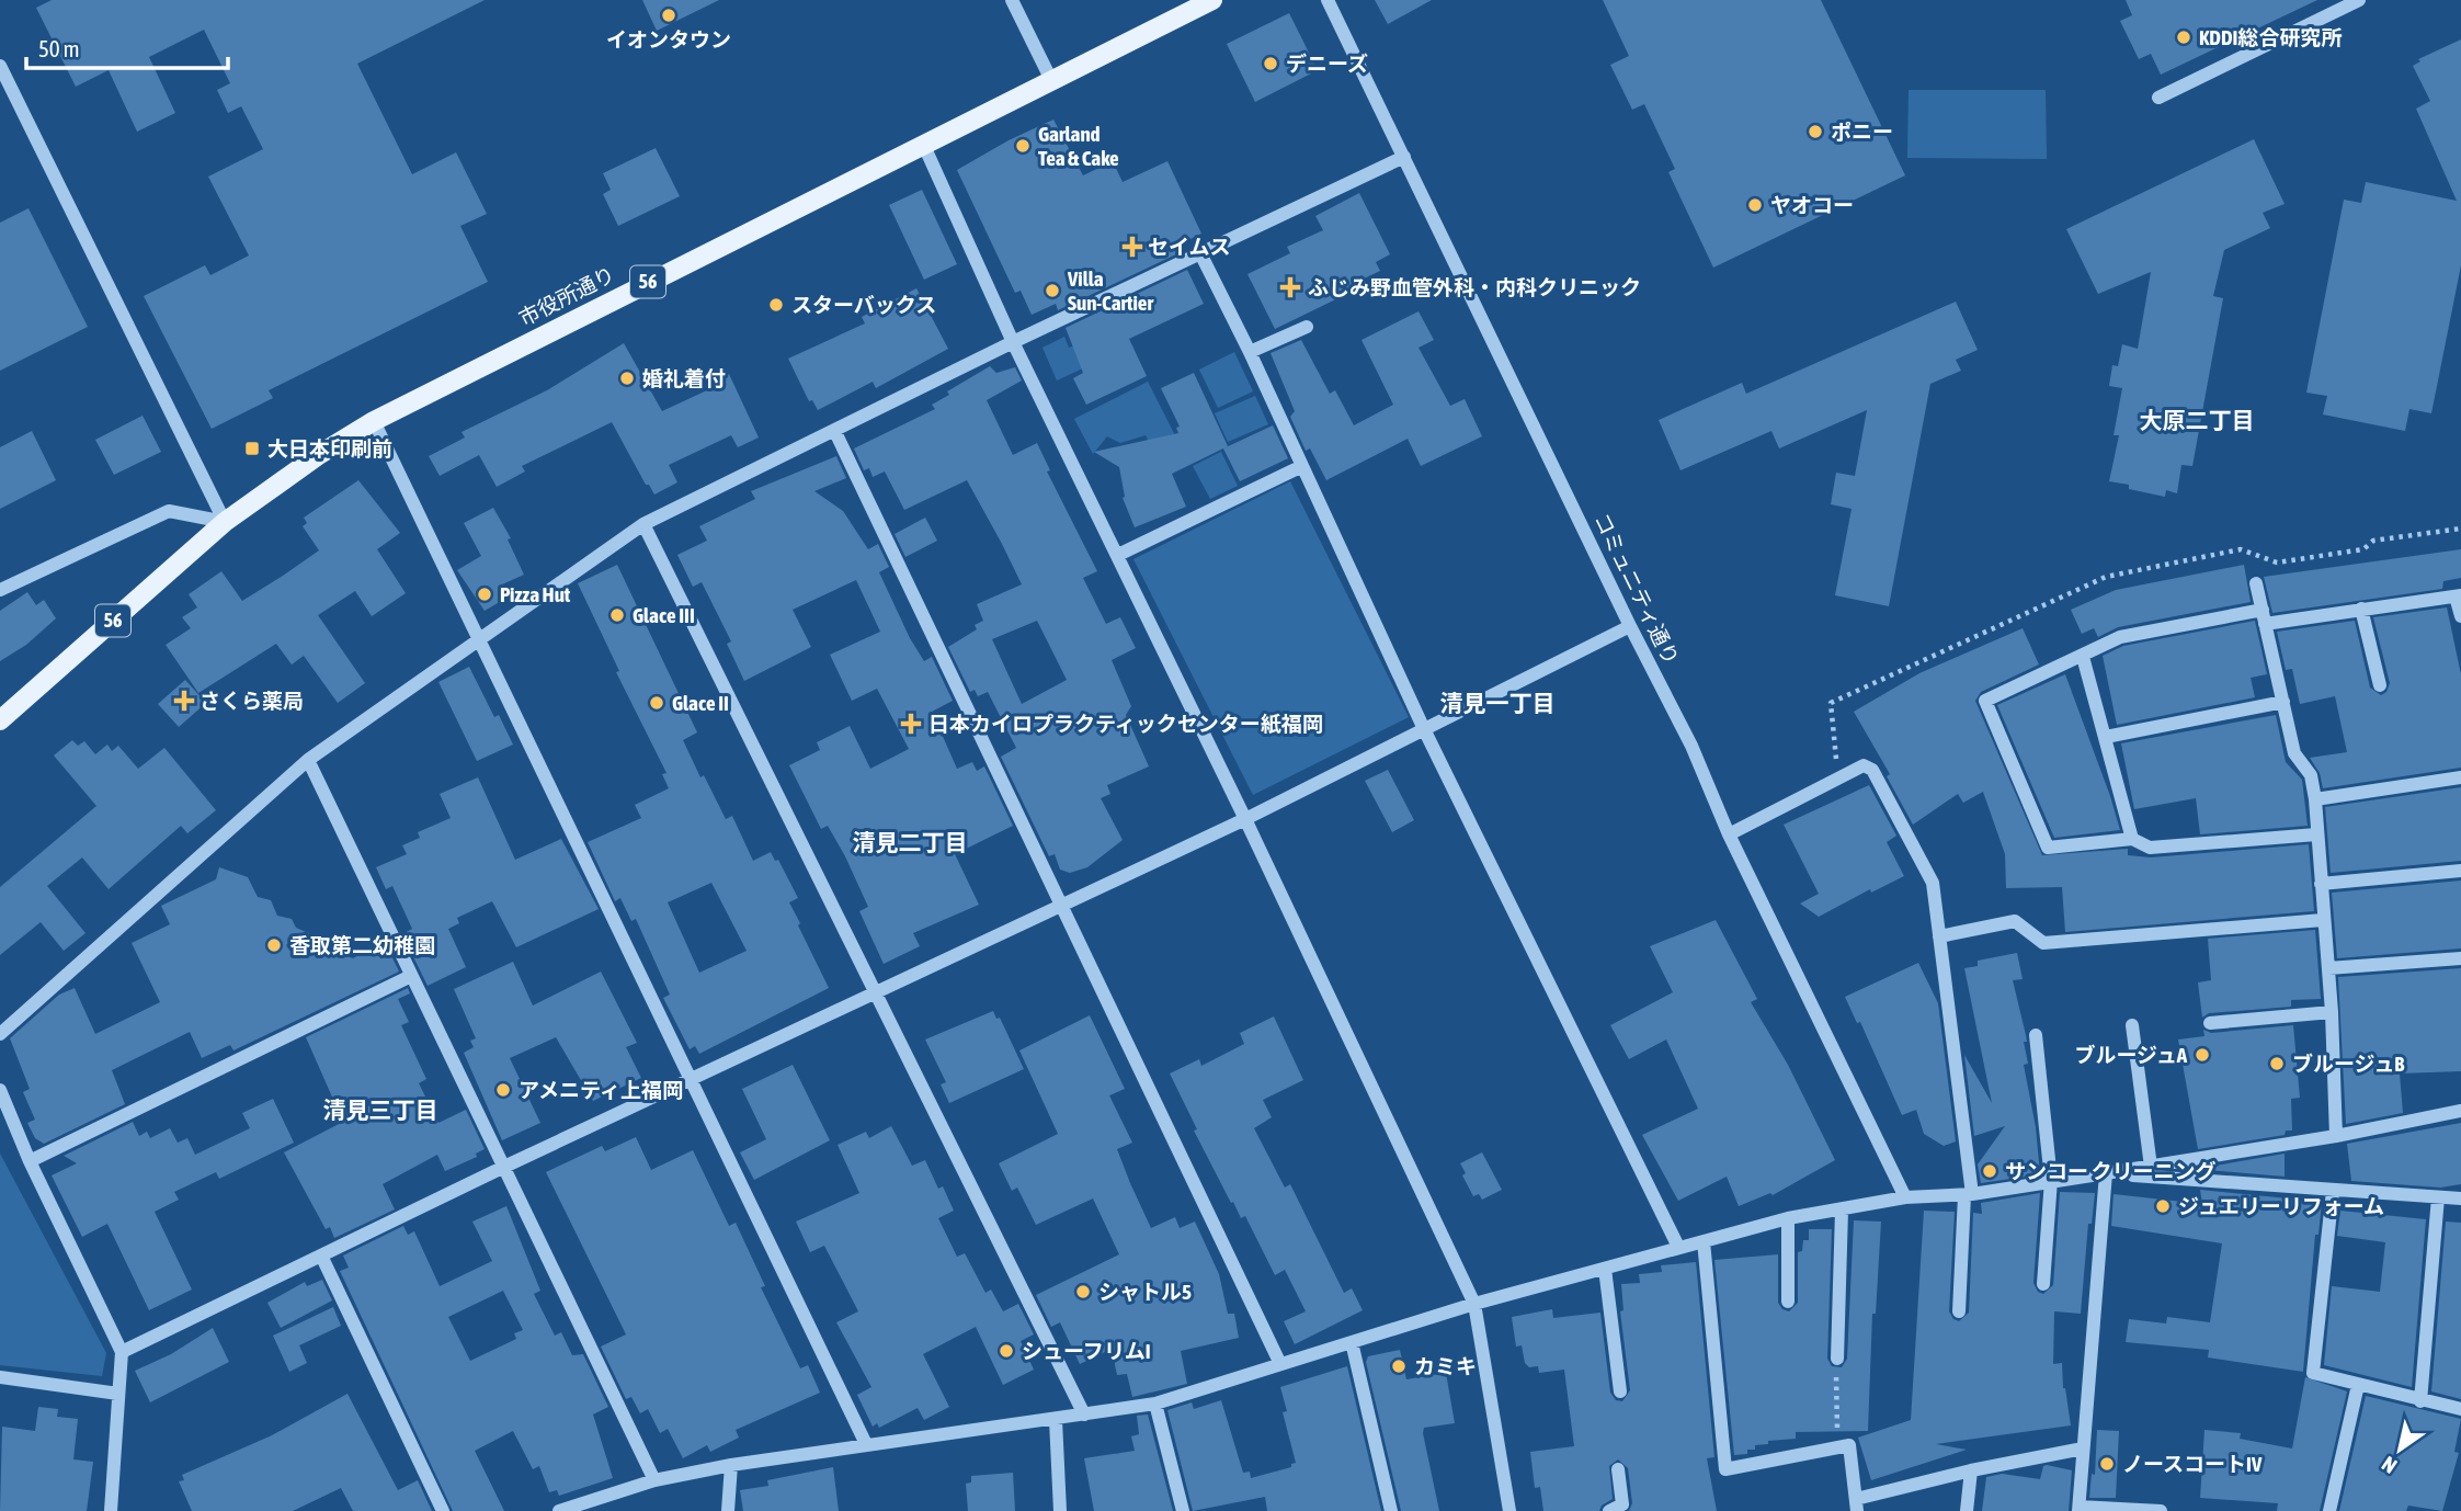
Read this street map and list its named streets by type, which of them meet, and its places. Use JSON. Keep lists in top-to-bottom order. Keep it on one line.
{"streets":{"main road":["56","市役所通り"],"street":["コミュニティ通り"]},"districts":["大原二丁目","清見一丁目","清見二丁目","清見三丁目"],"places":{"other":["イオンタウン","KDDI総合研究所","デニーズ","ポニー","Garland Tea & Cake","ヤオコー","Villa Sun-Cartier","スターバックス","婚礼着付","Pizza Hut","Glace III","Glace II","香取第二幼稚園","ブルージュA","ブルージュB","アメニティ上福岡","サンコー クリーニング","ジュエリーリフォーム","シャトル5","シューフリムI","カミキ","ノースコートIV"],"health":["セイムス","ふじみ野血管外科・内科クリニック","さくら薬局","日本カイロプラクティックセンター紙福岡"],"transit":["大日本印刷前"]},"scale_bar":"50 m","north":"bottom left"}
